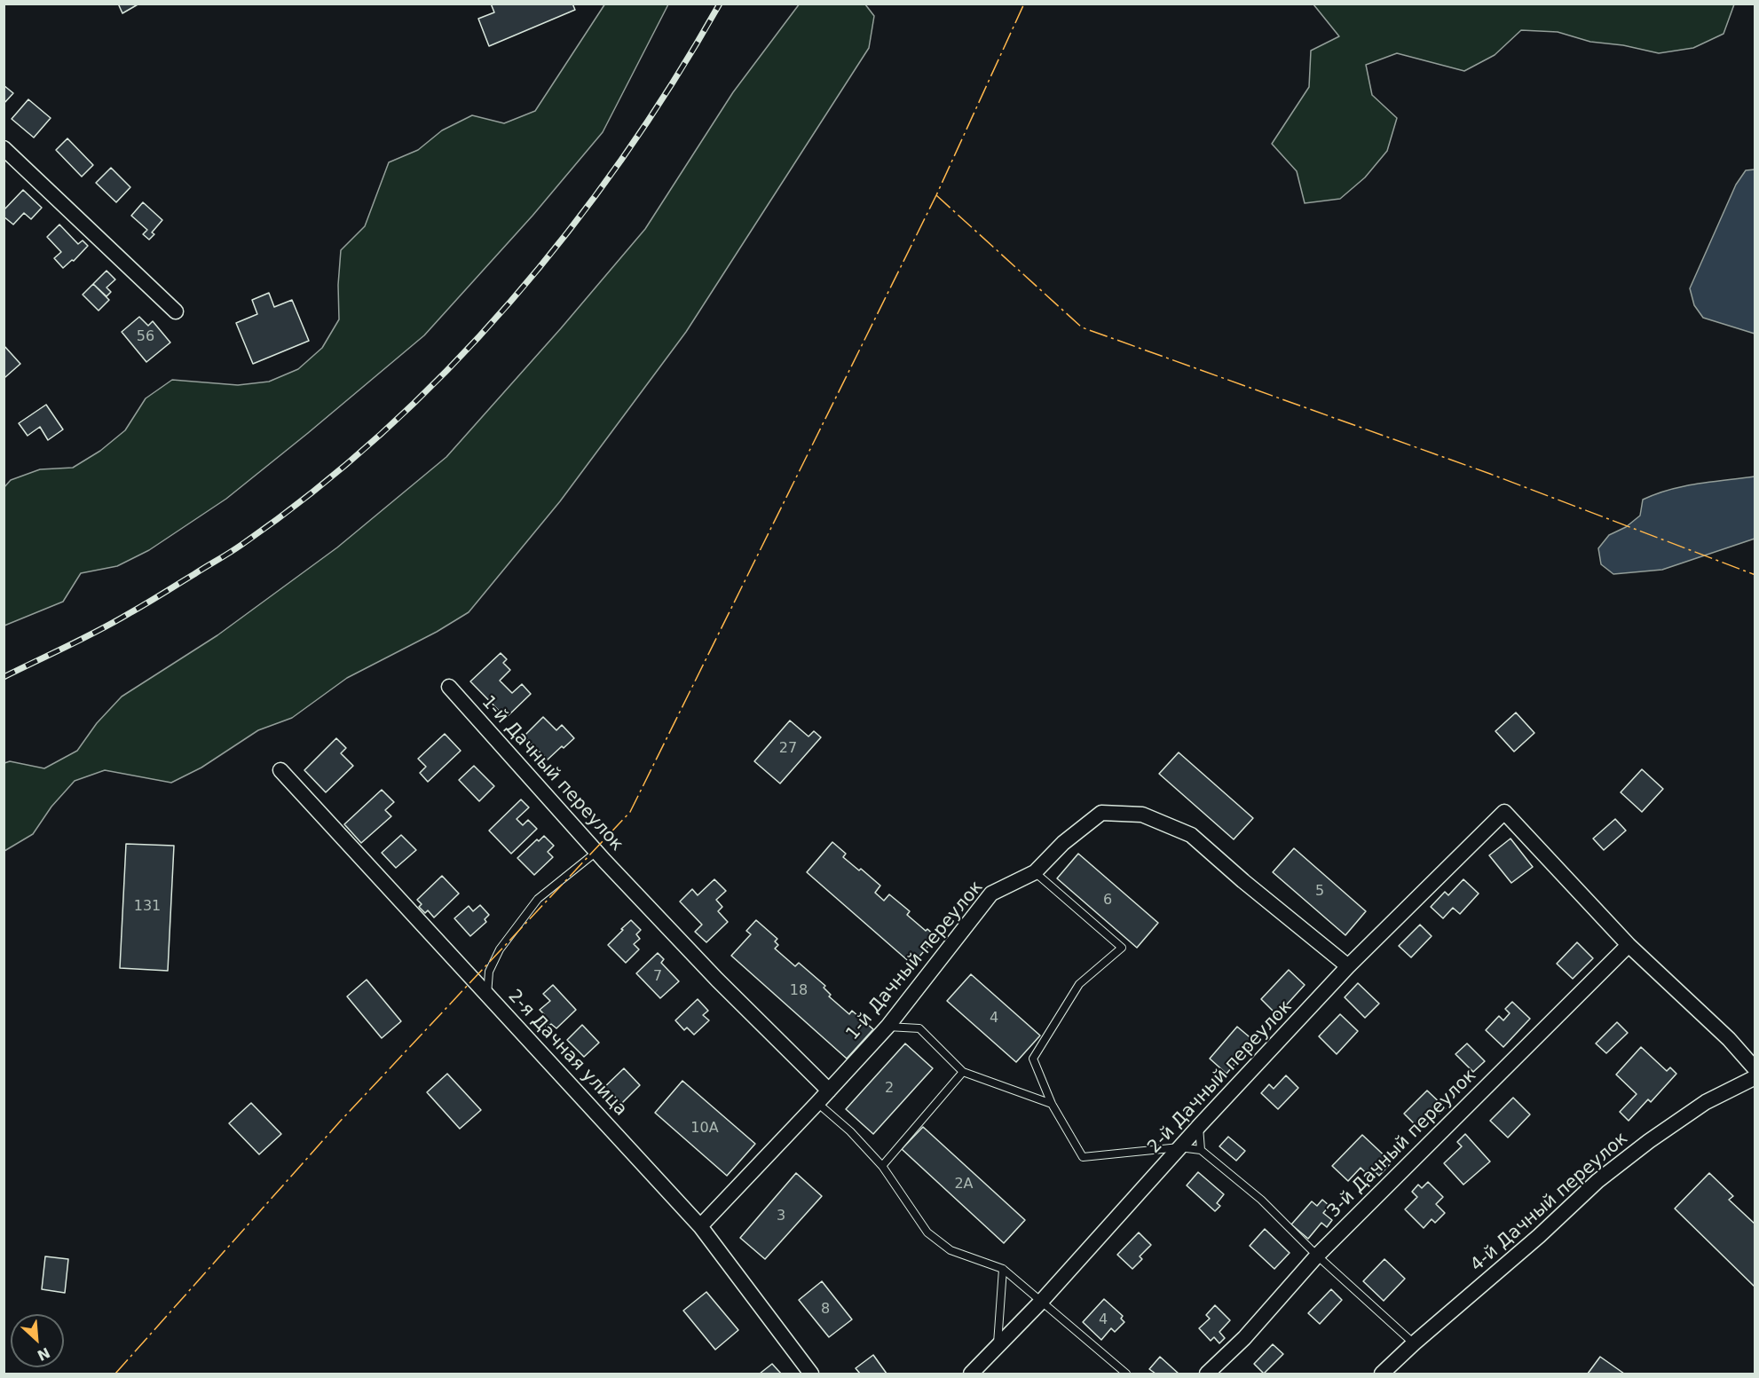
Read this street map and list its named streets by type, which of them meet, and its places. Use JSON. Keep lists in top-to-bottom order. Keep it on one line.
{"streets":{"street":["1-й Дачный переулок","2-я Дачная улица","2-й Дачный переулок","3-й Дачный переулок","4-й Дачный переулок"]},"crossings":[["1-й Дачный переулок","2-я Дачная улица"],["1-й Дачный переулок","2-й Дачный переулок"],["2-й Дачный переулок","3-й Дачный переулок"]],"house_numbers":["56","27","5","6","131","7","18","4","2","10А","2А","3","8","4"],"north":"bottom right"}
